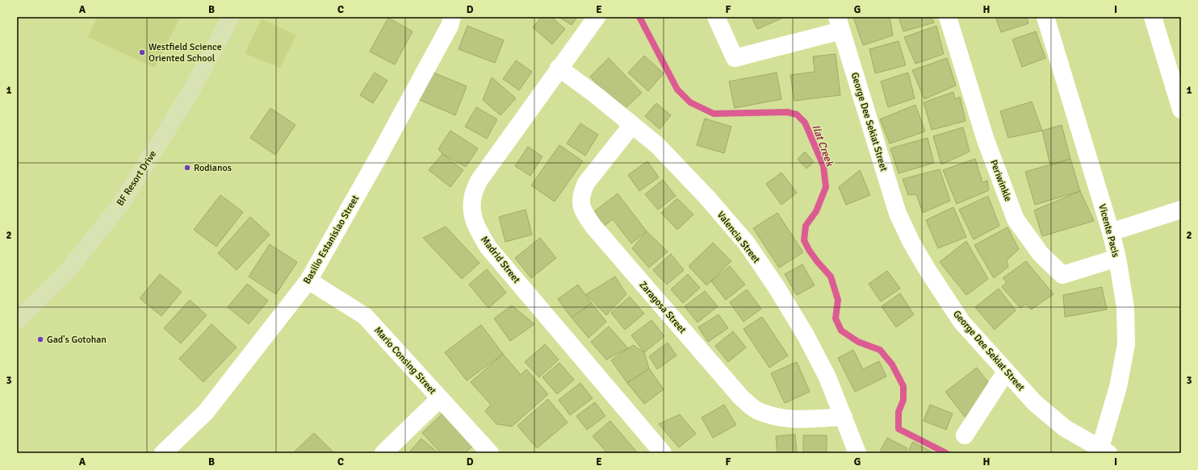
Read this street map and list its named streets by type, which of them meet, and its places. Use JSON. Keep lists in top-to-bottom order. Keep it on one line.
{"streets":{"main road":["BF Resort Drive"],"street":["George Dee Sekiat Street","Periwinkle","Vicente Pacis","Valencia Street","Basilio Estanislao Street","Madrid Street","Zaragosa Street","Mario Consing Street"]},"crossings":[["George Dee Sekiat Street","Vicente Pacis"],["Periwinkle","Vicente Pacis"],["Valencia Street","Madrid Street"],["Valencia Street","Zaragosa Street"],["Basilio Estanislao Street","Mario Consing Street"]],"water":["Ilat Creek"],"places":["Westfield Science Oriented School","Rodianos","Gad's Gotohan"],"grid":{"columns":["A","B","C","D","E","F","G","H","I"],"rows":["1","2","3"]}}
